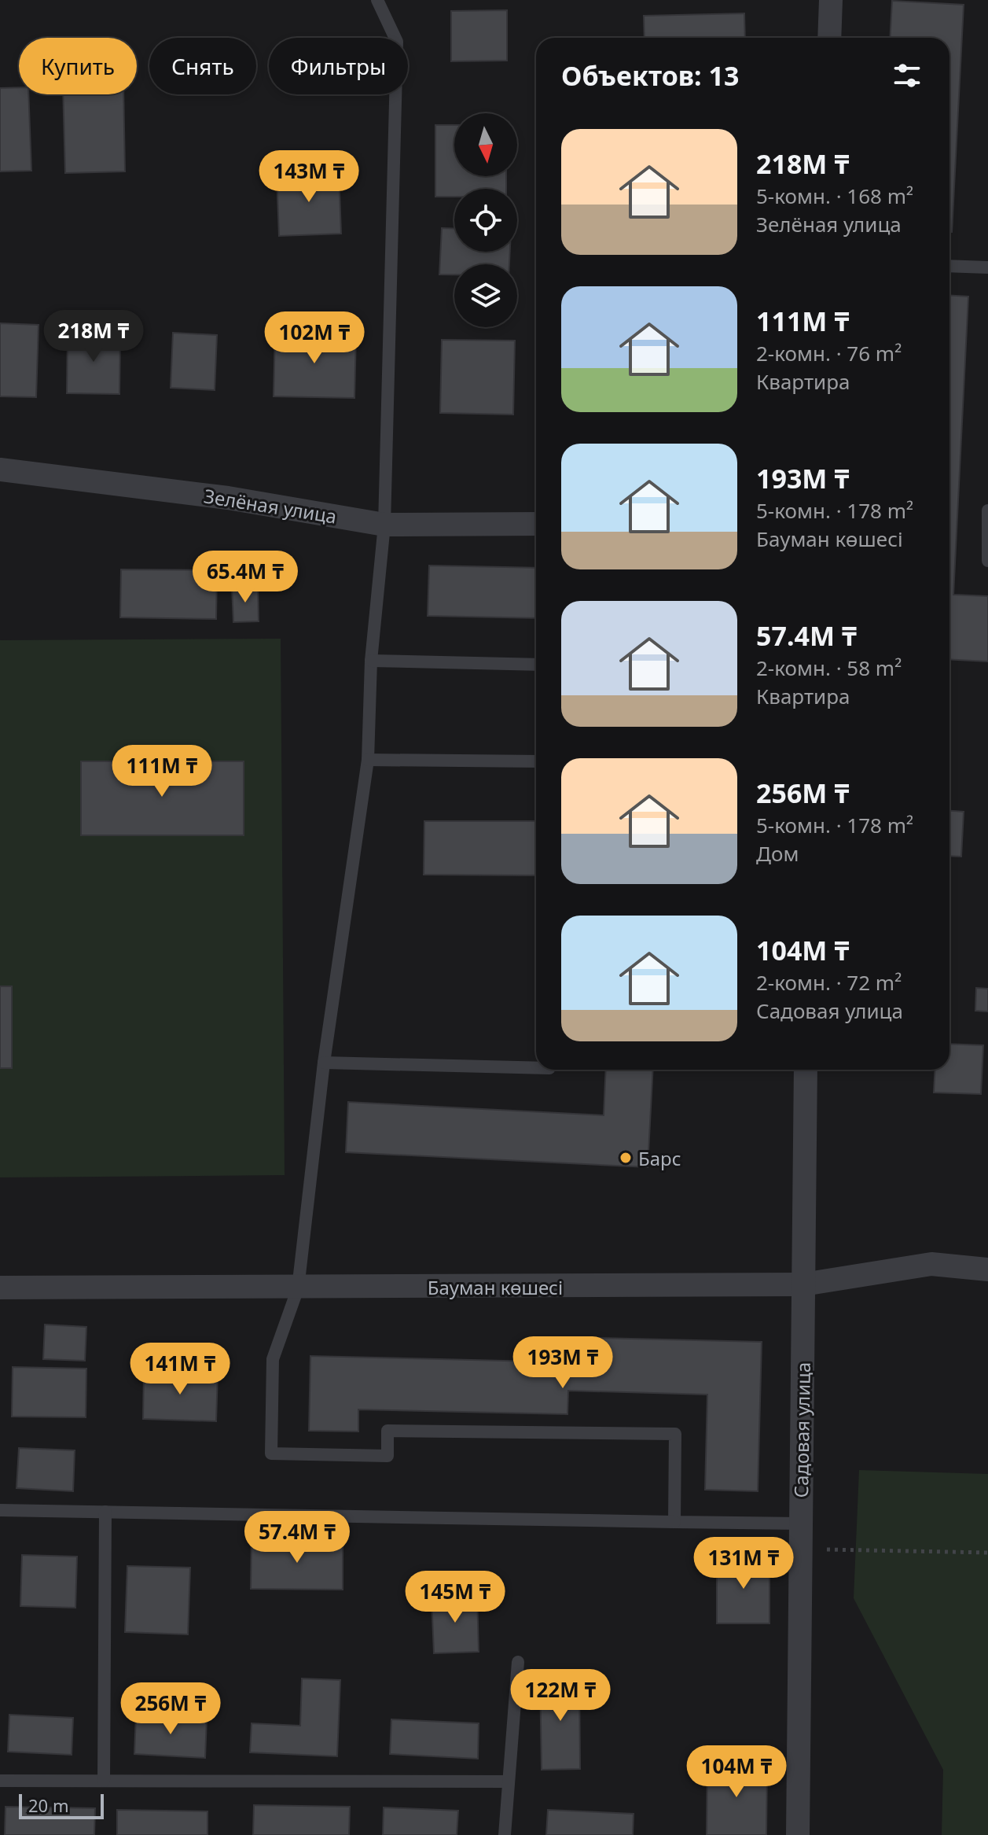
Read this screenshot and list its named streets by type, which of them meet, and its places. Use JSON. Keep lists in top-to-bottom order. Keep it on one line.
{"streets":{"street":["Зелёная улица","Бауман көшесі","Садовая улица"]},"crossings":[["Бауман көшесі","Садовая улица"]],"places":["Барс"],"scale_bar":"20 m","north":"bottom","page":{"chip":["Купить","Снять","Фильтры"],"heading":"Объектов: 13","list":[{"name":"218M ₸","note":"5-комн. · 168 m² · Зелёная улица"},{"name":"111M ₸","note":"2-комн. · 76 m² · Квартира"},{"name":"193M ₸","note":"5-комн. · 178 m² · Бауман көшесі"},{"name":"57.4M ₸","note":"2-комн. · 58 m² · Квартира"},{"name":"256M ₸","note":"5-комн. · 178 m² · Дом"},{"name":"104M ₸","note":"2-комн. · 72 m² · Садовая улица"}],"price":["143M ₸","218M ₸","102M ₸","65.4M ₸","111M ₸","193M ₸","141M ₸","57.4M ₸","131M ₸","145M ₸","122M ₸","256M ₸","104M ₸"],"scale":"20 m"}}
